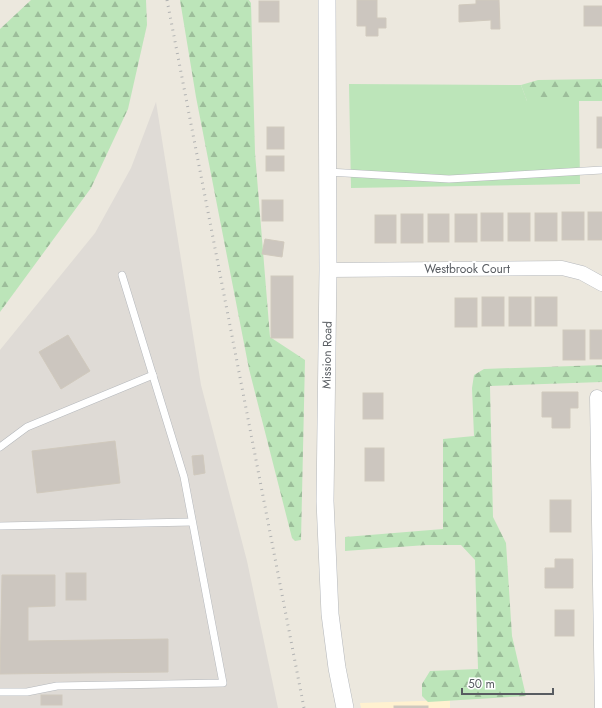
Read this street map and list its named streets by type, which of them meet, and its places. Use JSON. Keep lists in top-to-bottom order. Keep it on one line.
{"streets":{"street":["Westbrook Court","Mission Road"]},"crossings":[["Westbrook Court","Mission Road"]],"scale_bar":"50 m"}
